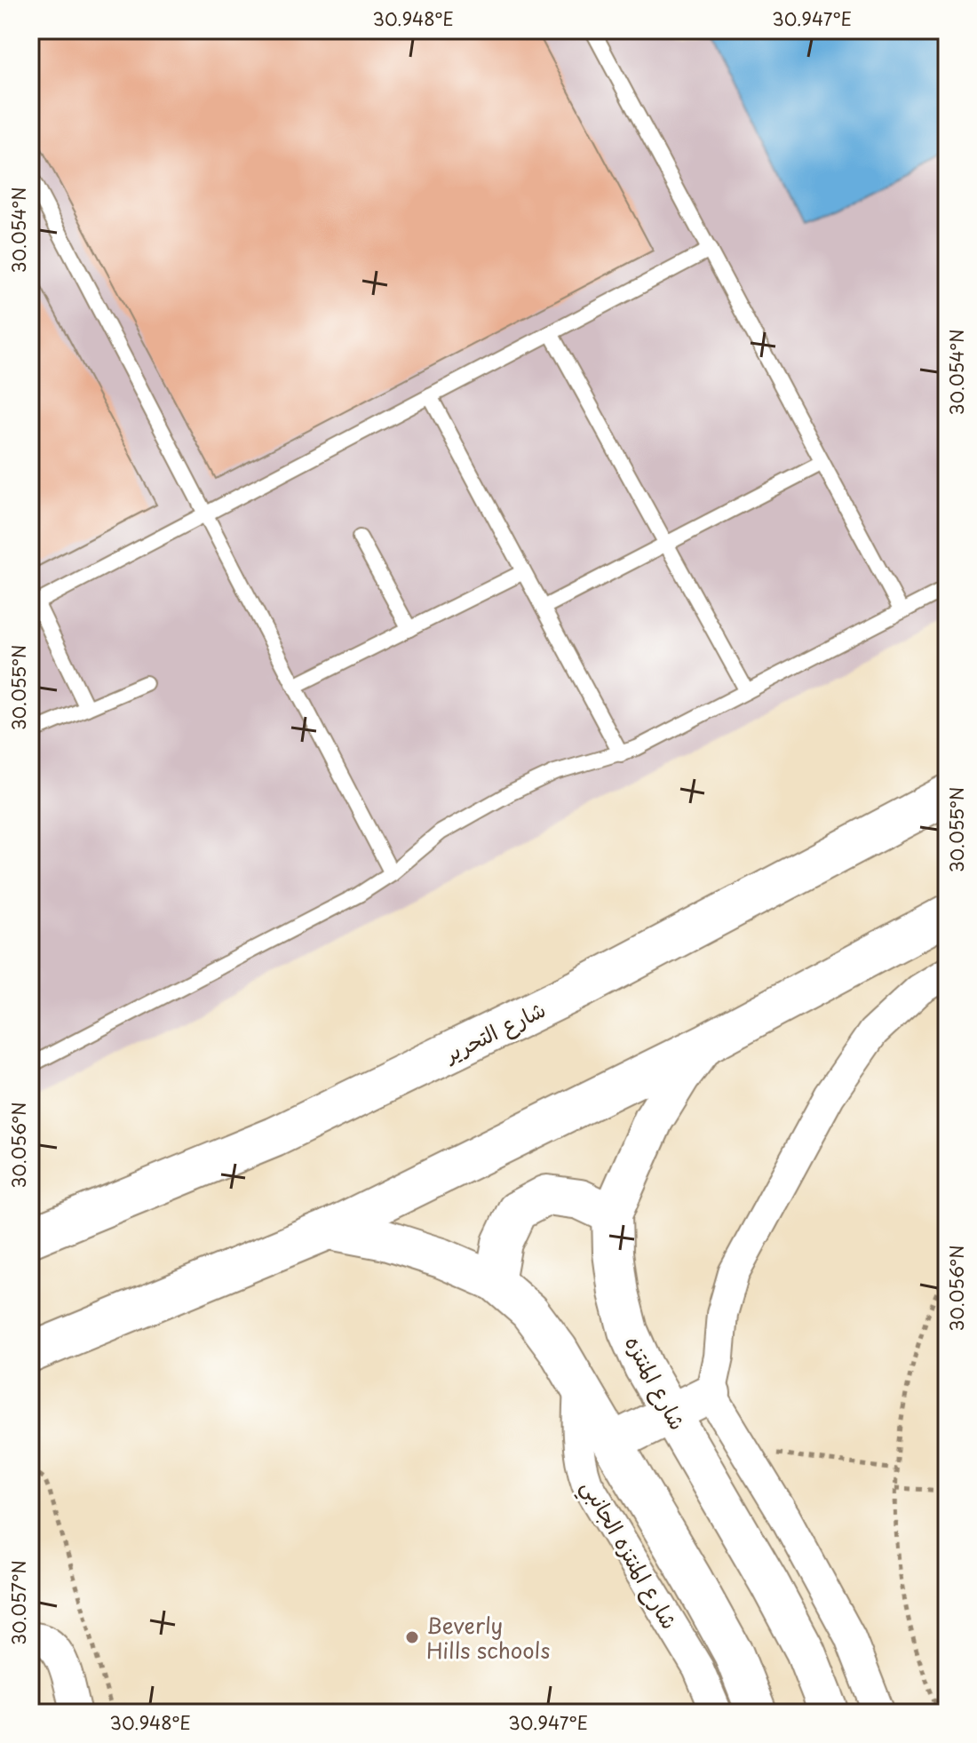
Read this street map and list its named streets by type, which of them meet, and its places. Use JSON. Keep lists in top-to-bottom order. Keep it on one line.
{"streets":{"street":["شارع التحرير","شارع المنتزه","شارع المنتزه الجانبي"]},"places":["Beverly Hills schools"],"coordinates":["30.948°E","30.947°E","30.054°N","30.055°N","30.056°N","30.057°N"]}
